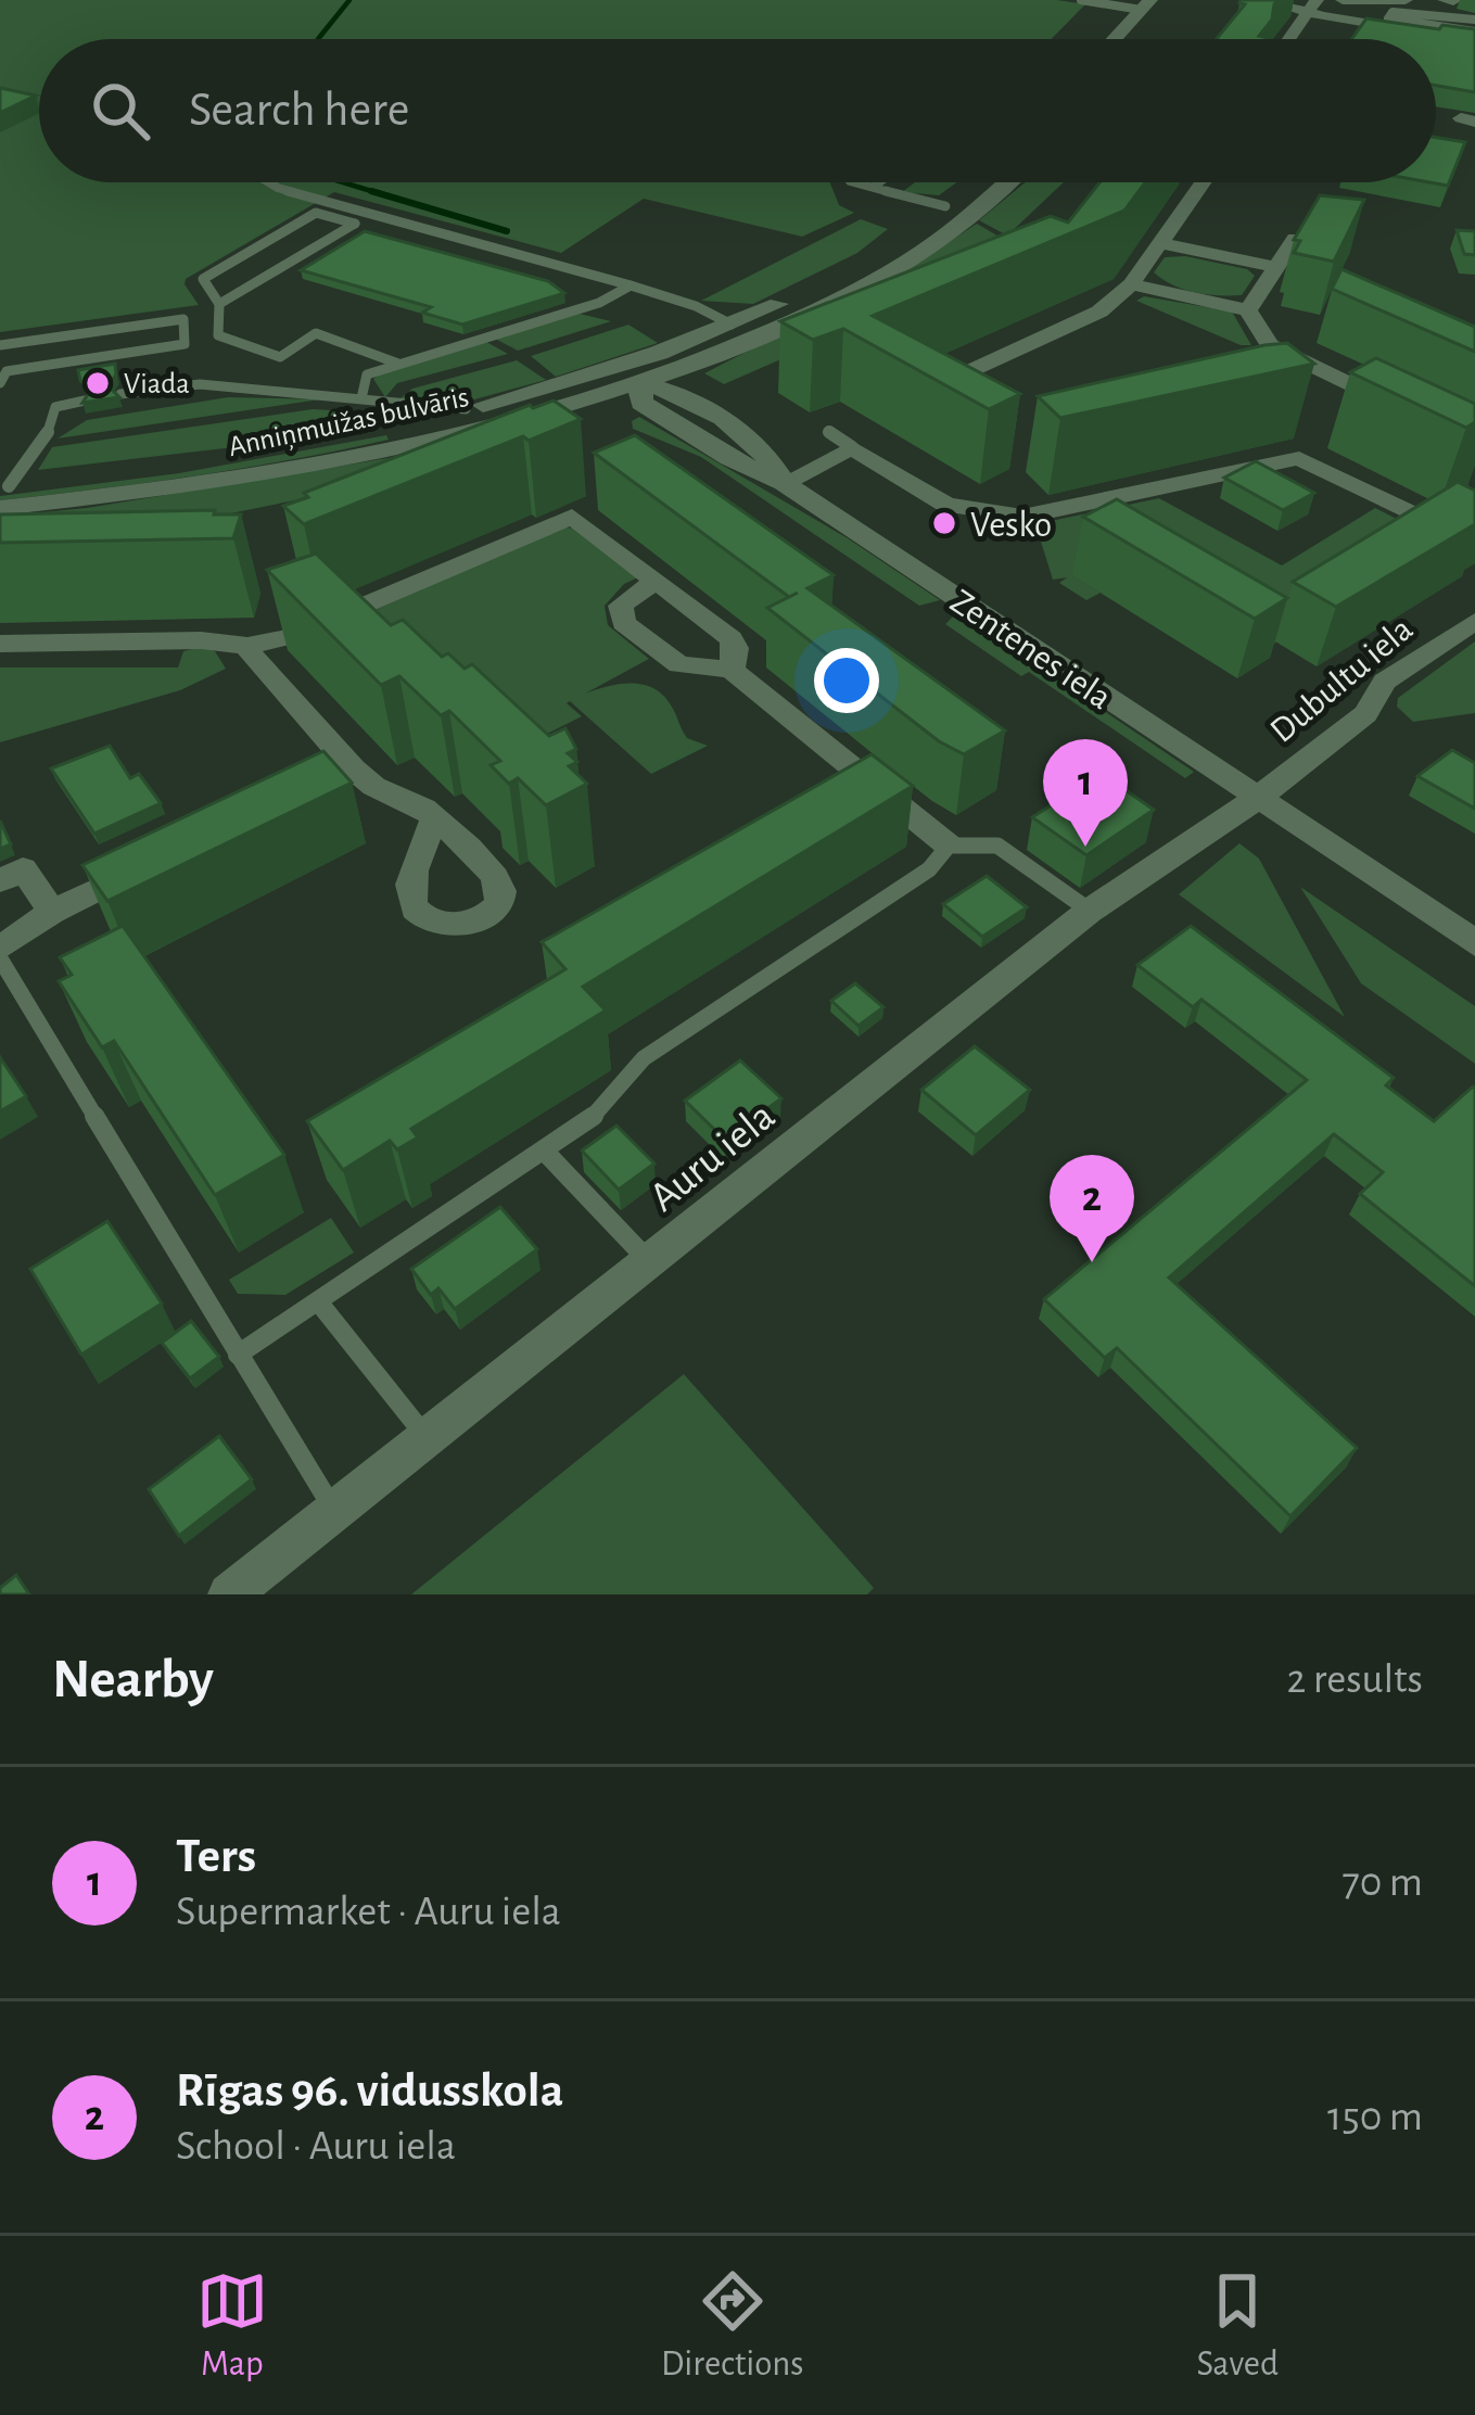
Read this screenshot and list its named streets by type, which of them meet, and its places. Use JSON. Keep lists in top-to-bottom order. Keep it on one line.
{"streets":{"street":["Anniņmuižas bulvāris","Zentenes iela","Dubultu iela","Auru iela"]},"crossings":[["Anniņmuižas bulvāris","Zentenes iela"],["Zentenes iela","Dubultu iela"],["Zentenes iela","Auru iela"],["Dubultu iela","Auru iela"]],"places":["Viada","Vesko"],"page":{"search":"Search here","pins":["1","2"],"heading":["Nearby","2 results"],"list":[{"mark":"1","name":"Ters","note":"Supermarket · Auru iela","value":"70 m"},{"mark":"2","name":"Rīgas 96. vidusskola","note":"School · Auru iela","value":"150 m"}],"nav":["Map","Directions","Saved"]}}
